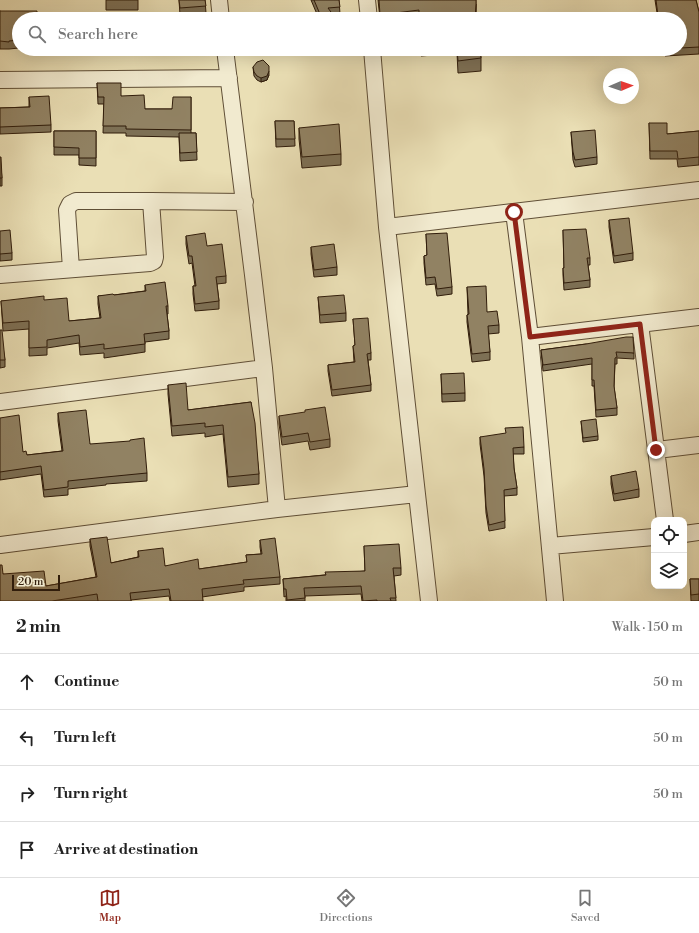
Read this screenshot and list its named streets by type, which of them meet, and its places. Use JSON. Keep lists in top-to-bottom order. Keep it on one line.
{"scale_bar":"20 m","north":"right","page":{"search":"Search here","scale":"20 m","heading":["2 min","Walk · 150 m"],"list":[["Continue","50 m"],["Turn left","50 m"],["Turn right","50 m"],"Arrive at destination"],"nav":["Map","Directions","Saved"]}}
